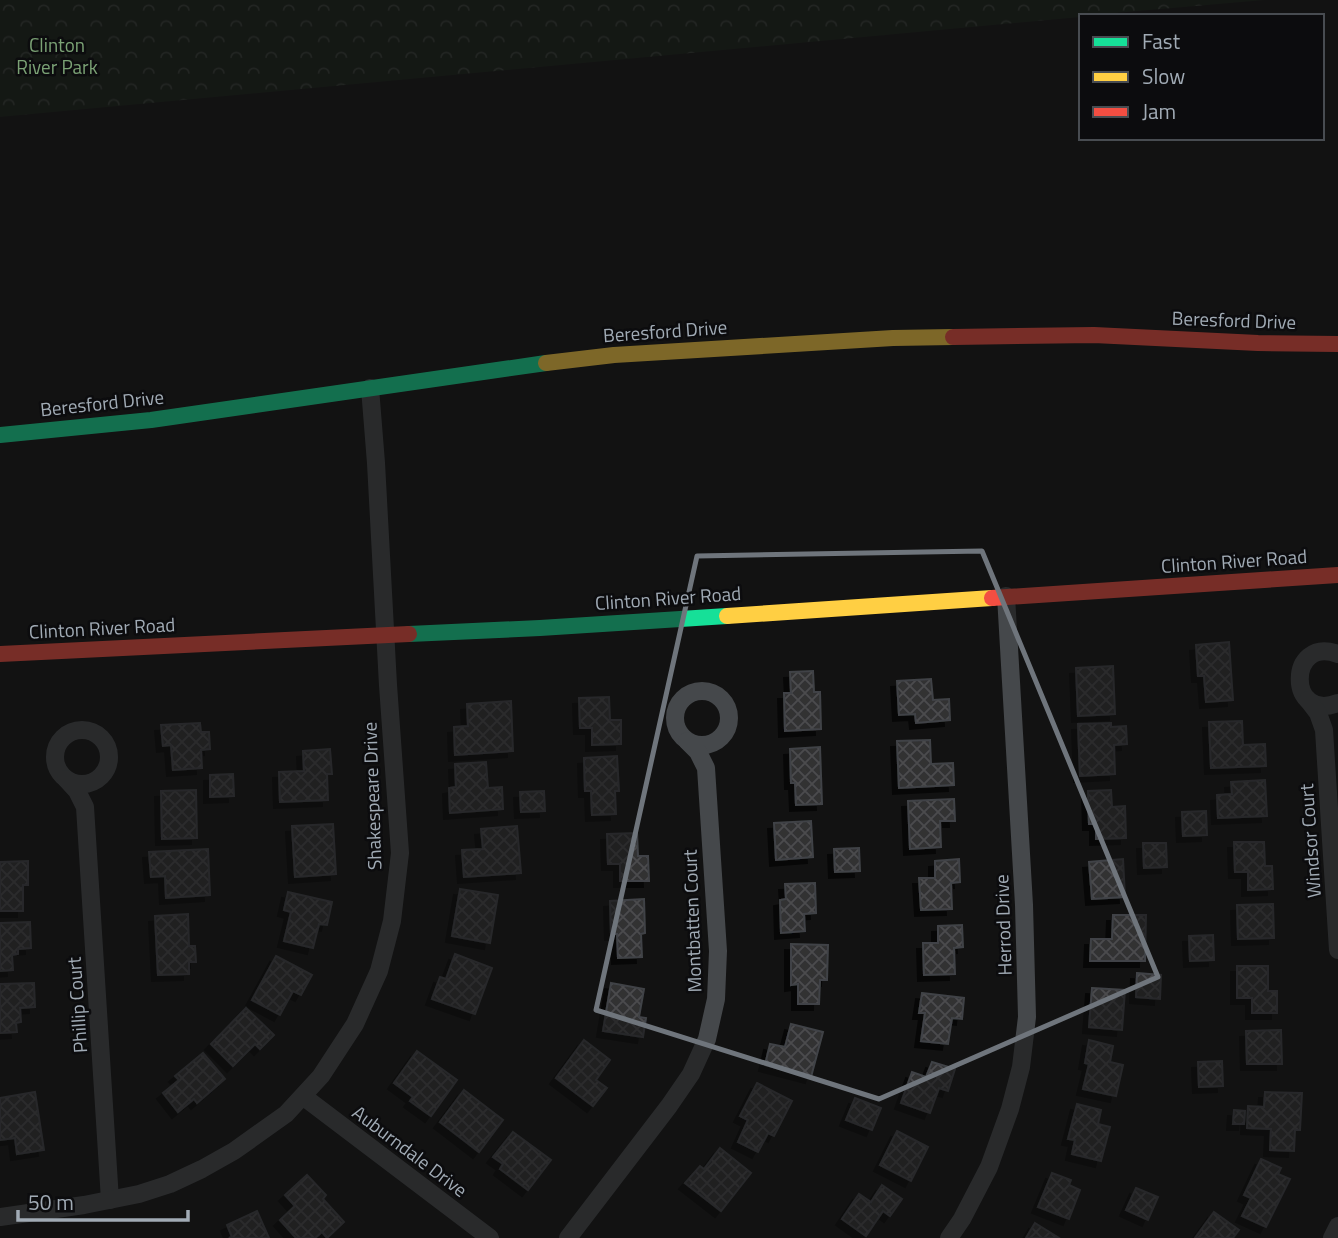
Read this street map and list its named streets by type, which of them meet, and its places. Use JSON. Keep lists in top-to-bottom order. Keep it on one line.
{"streets":{"street":["Beresford Drive","Clinton River Road","Shakespeare Drive","Windsor Court","Montbatten Court","Herrod Drive","Phillip Court","Auburndale Drive"]},"crossings":[["Beresford Drive","Shakespeare Drive"],["Clinton River Road","Shakespeare Drive"],["Clinton River Road","Herrod Drive"],["Shakespeare Drive","Phillip Court"],["Shakespeare Drive","Auburndale Drive"]],"parks":["Clinton River Park"],"legend":["Fast","Slow","Jam"],"scale_bar":"50 m"}
